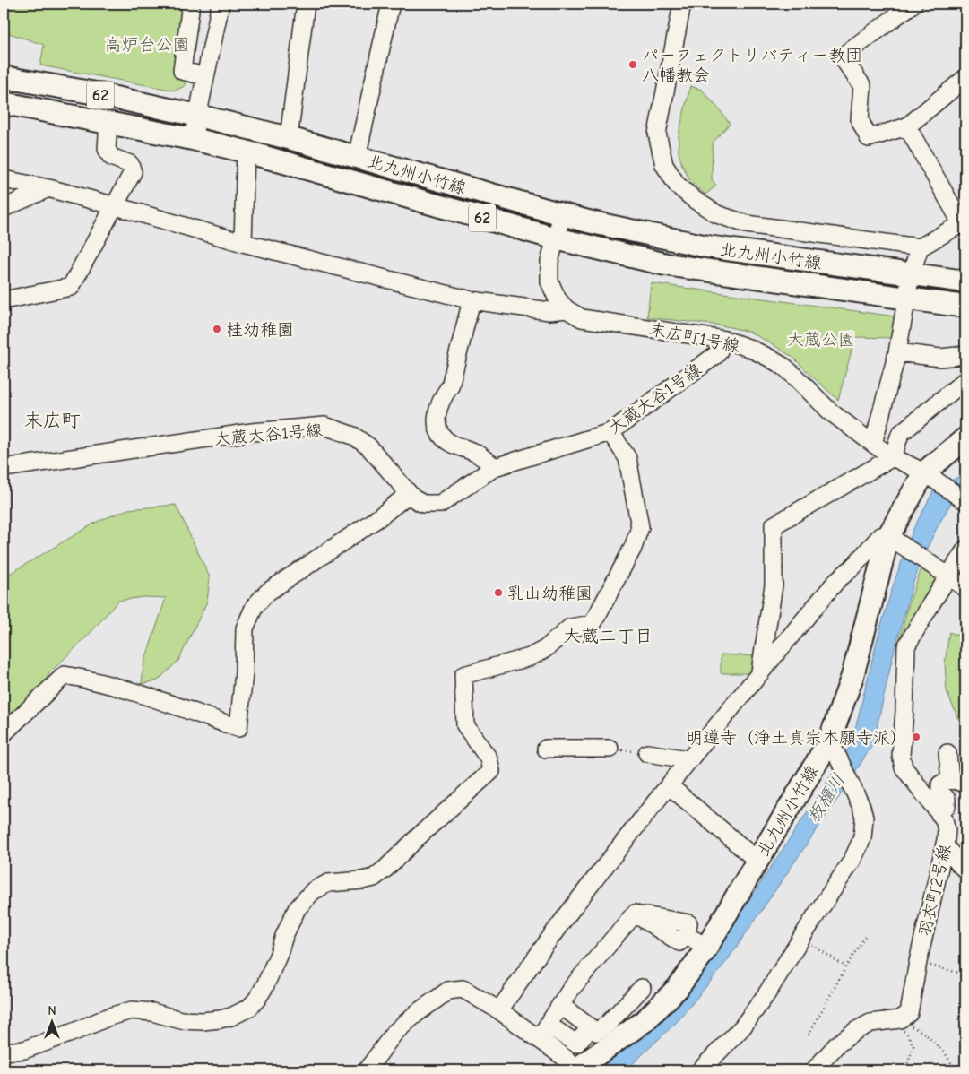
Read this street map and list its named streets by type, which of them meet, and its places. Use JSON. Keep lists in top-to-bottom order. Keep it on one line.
{"streets":{"main road":["62","北九州小竹線"],"street":["末広町1号線","大蔵大谷1号線","羽衣町2号線"]},"crossings":[["北九州小竹線","末広町1号線"],["末広町1号線","大蔵大谷1号線"]],"districts":["末広町","大蔵二丁目"],"water":["板櫃川"],"parks":["高炉台公園","大蔵公園"],"places":["パーフェクトリバティー教団 八幡教会","桂幼稚園","乳山幼稚園","明遵寺（浄土真宗本願寺派）"],"north":"top"}
